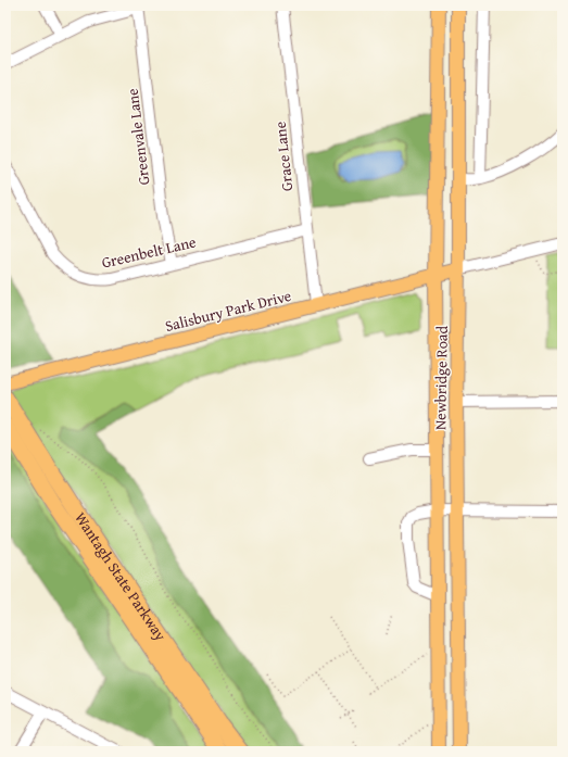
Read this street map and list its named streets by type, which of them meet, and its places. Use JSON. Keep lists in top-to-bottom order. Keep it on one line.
{"streets":{"highway":["Wantagh State Parkway"],"main road":["Salisbury Park Drive","Newbridge Road"],"street":["Greenvale Lane","Grace Lane","Greenbelt Lane"]},"crossings":[["Greenvale Lane","Greenbelt Lane"],["Grace Lane","Greenbelt Lane"],["Grace Lane","Salisbury Park Drive"],["Salisbury Park Drive","Newbridge Road"]]}
